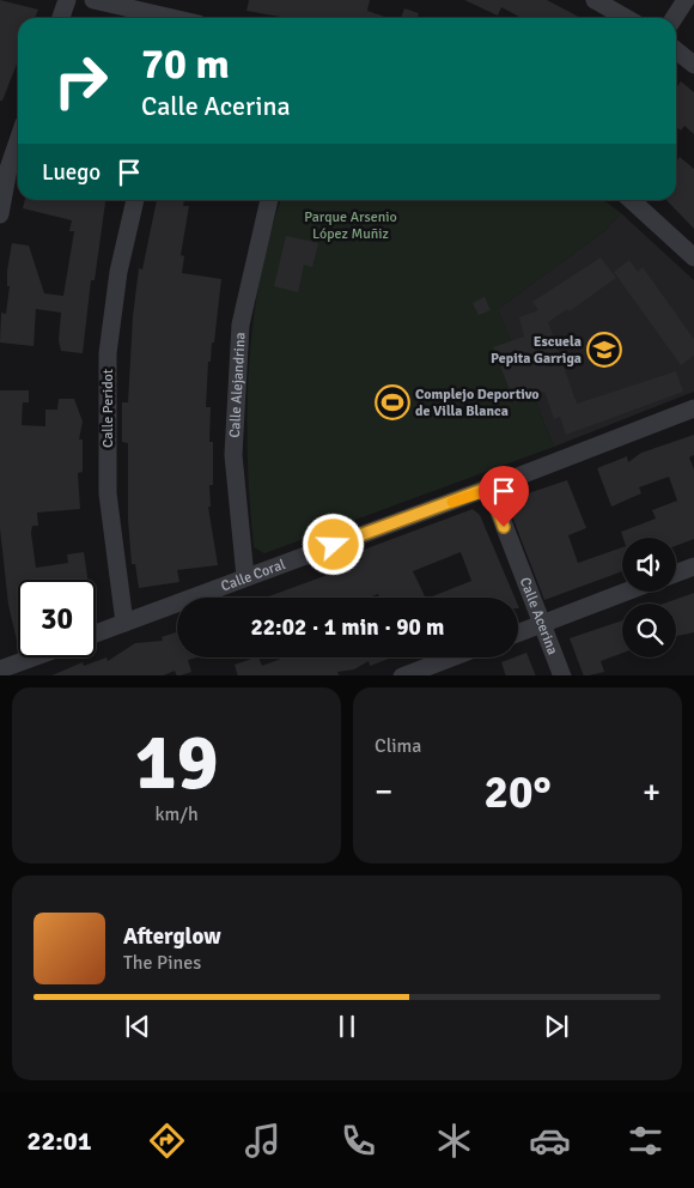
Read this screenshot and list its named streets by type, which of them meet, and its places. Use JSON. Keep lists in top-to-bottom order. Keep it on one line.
{"streets":{"street":["Calle Alejandrina","Calle Peridot","Calle Coral","Calle Acerina"]},"crossings":[["Calle Alejandrina","Calle Coral"],["Calle Peridot","Calle Coral"],["Calle Coral","Calle Acerina"]],"parks":["Parque Arsenio López Muñiz"],"places":{"school or university":["Escuela Pepita Garriga"],"sports":["Complejo Deportivo de Villa Blanca"]},"page":{"turn":["70 m","Calle Acerina"],"then":"Luego","limit":"30","trip":"22:02 · 1 min · 90 m","tile":[["19","km/h"],"Clima"],"heat":["−","20°","+"],"song":["Afterglow","The Pines"],"tabs":"22:01"}}
